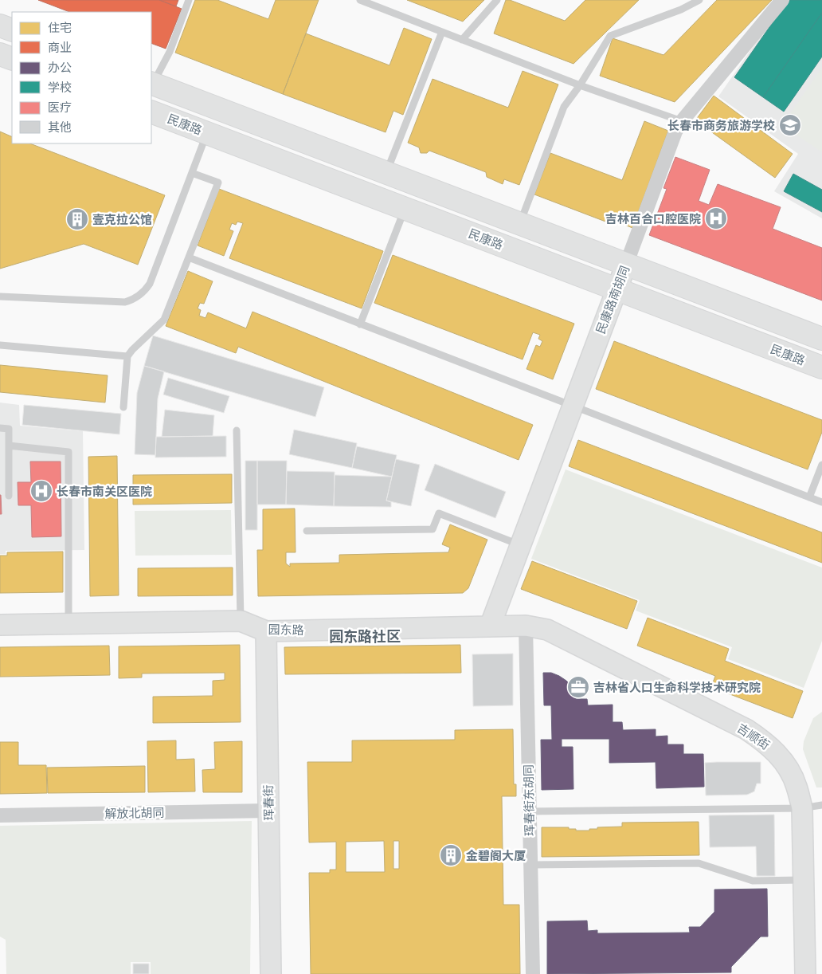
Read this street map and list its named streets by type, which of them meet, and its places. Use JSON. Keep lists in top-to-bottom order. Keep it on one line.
{"streets":{"main road":["民康路"],"street":["民康路南胡同","园东路","吉顺街","珲春街东胡同","珲春街","解放北胡同"]},"crossings":[["民康路","民康路南胡同"],["民康路南胡同","园东路"],["园东路","吉顺街"],["园东路","珲春街东胡同"],["园东路","珲春街"],["吉顺街","珲春街东胡同"],["珲春街","解放北胡同"]],"districts":["园东路社区"],"places":{"school or university":["长春市商务旅游学校"],"hospital":["吉林百合口腔医院","长春市南关区医院"],"building":["壹克拉公馆","金碧阁大厦"],"office":["吉林省人口生命科学技术研究院"]},"legend":["住宅","商业","办公","学校","医疗","其他"]}
